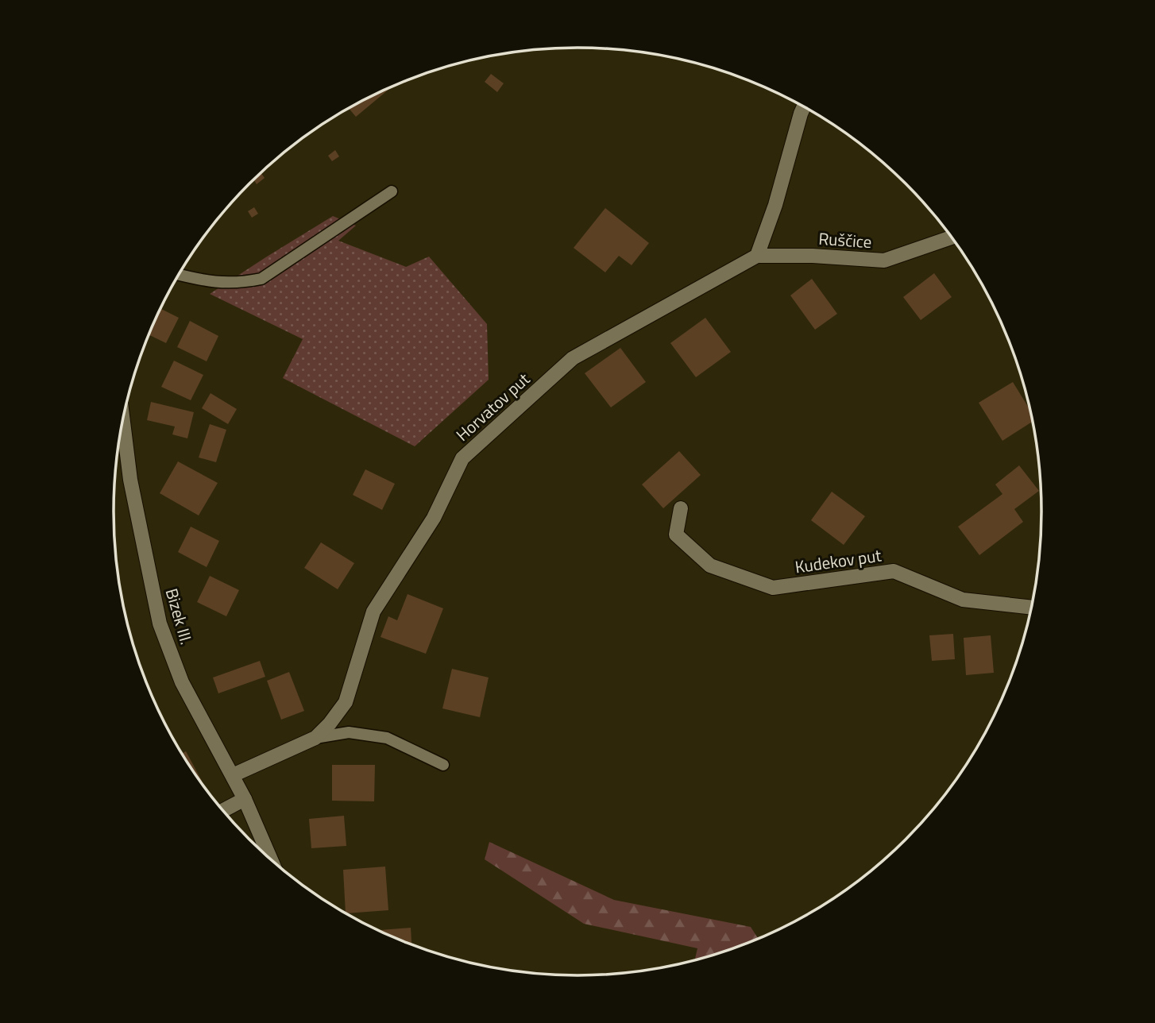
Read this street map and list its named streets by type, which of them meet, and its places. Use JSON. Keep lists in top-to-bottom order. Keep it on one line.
{"streets":{"street":["Ruščice","Horvatov put","Kudekov put","Bizek III."]},"crossings":[["Ruščice","Horvatov put"],["Horvatov put","Bizek III."]]}
